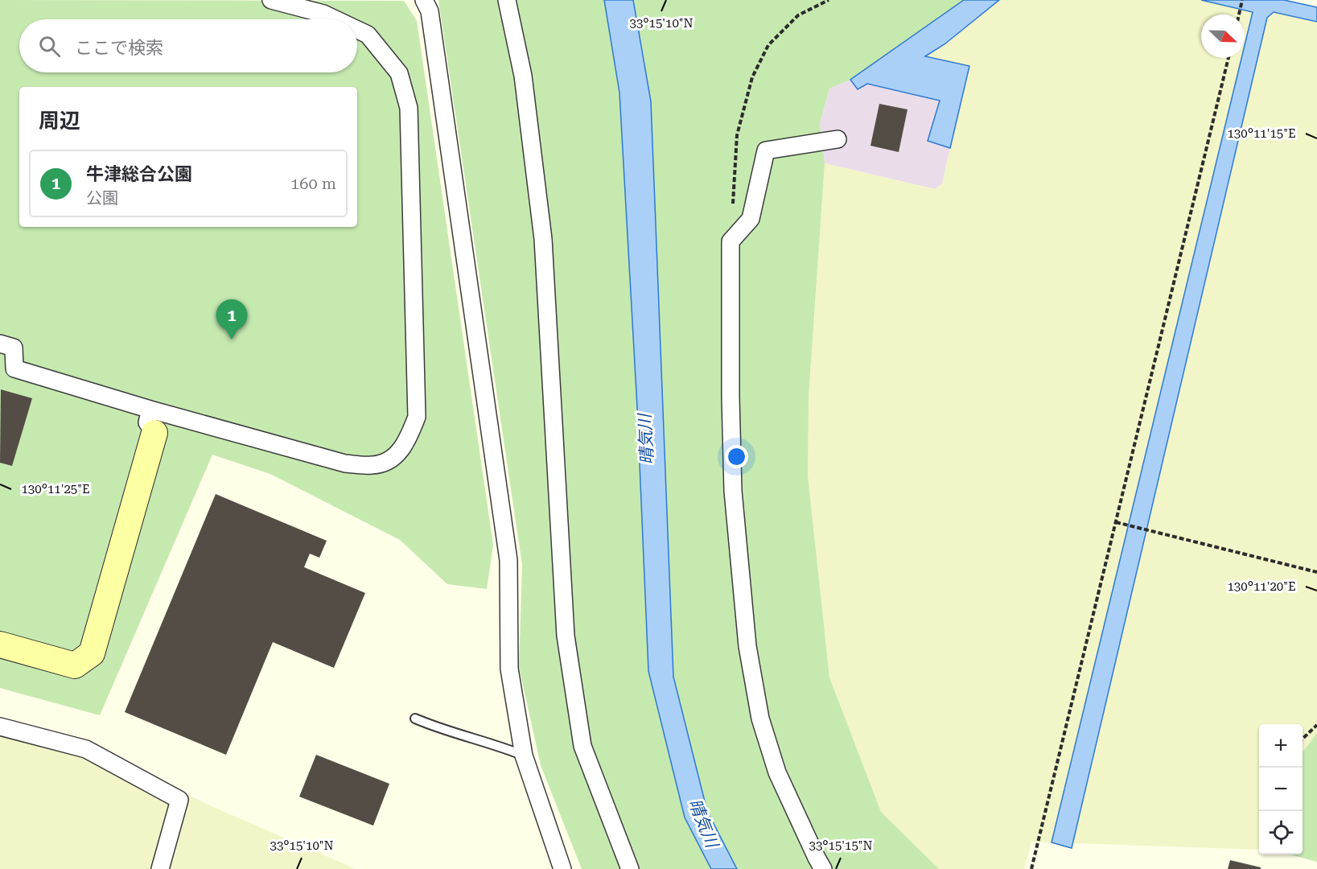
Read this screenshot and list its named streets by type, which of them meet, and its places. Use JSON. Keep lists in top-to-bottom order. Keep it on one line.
{"water":["晴気川"],"north":"bottom right","page":{"search":"ここで検索","heading":"周辺","list":[{"mark":"1","name":"牛津総合公園","note":"公園","value":"160 m"}],"pins":"1","map_buttons":["+","−"]},"coordinates":["33°15'10\"N","130°11'15\"E","130°11'25\"E","130°11'20\"E","33°15'15\"N"]}
